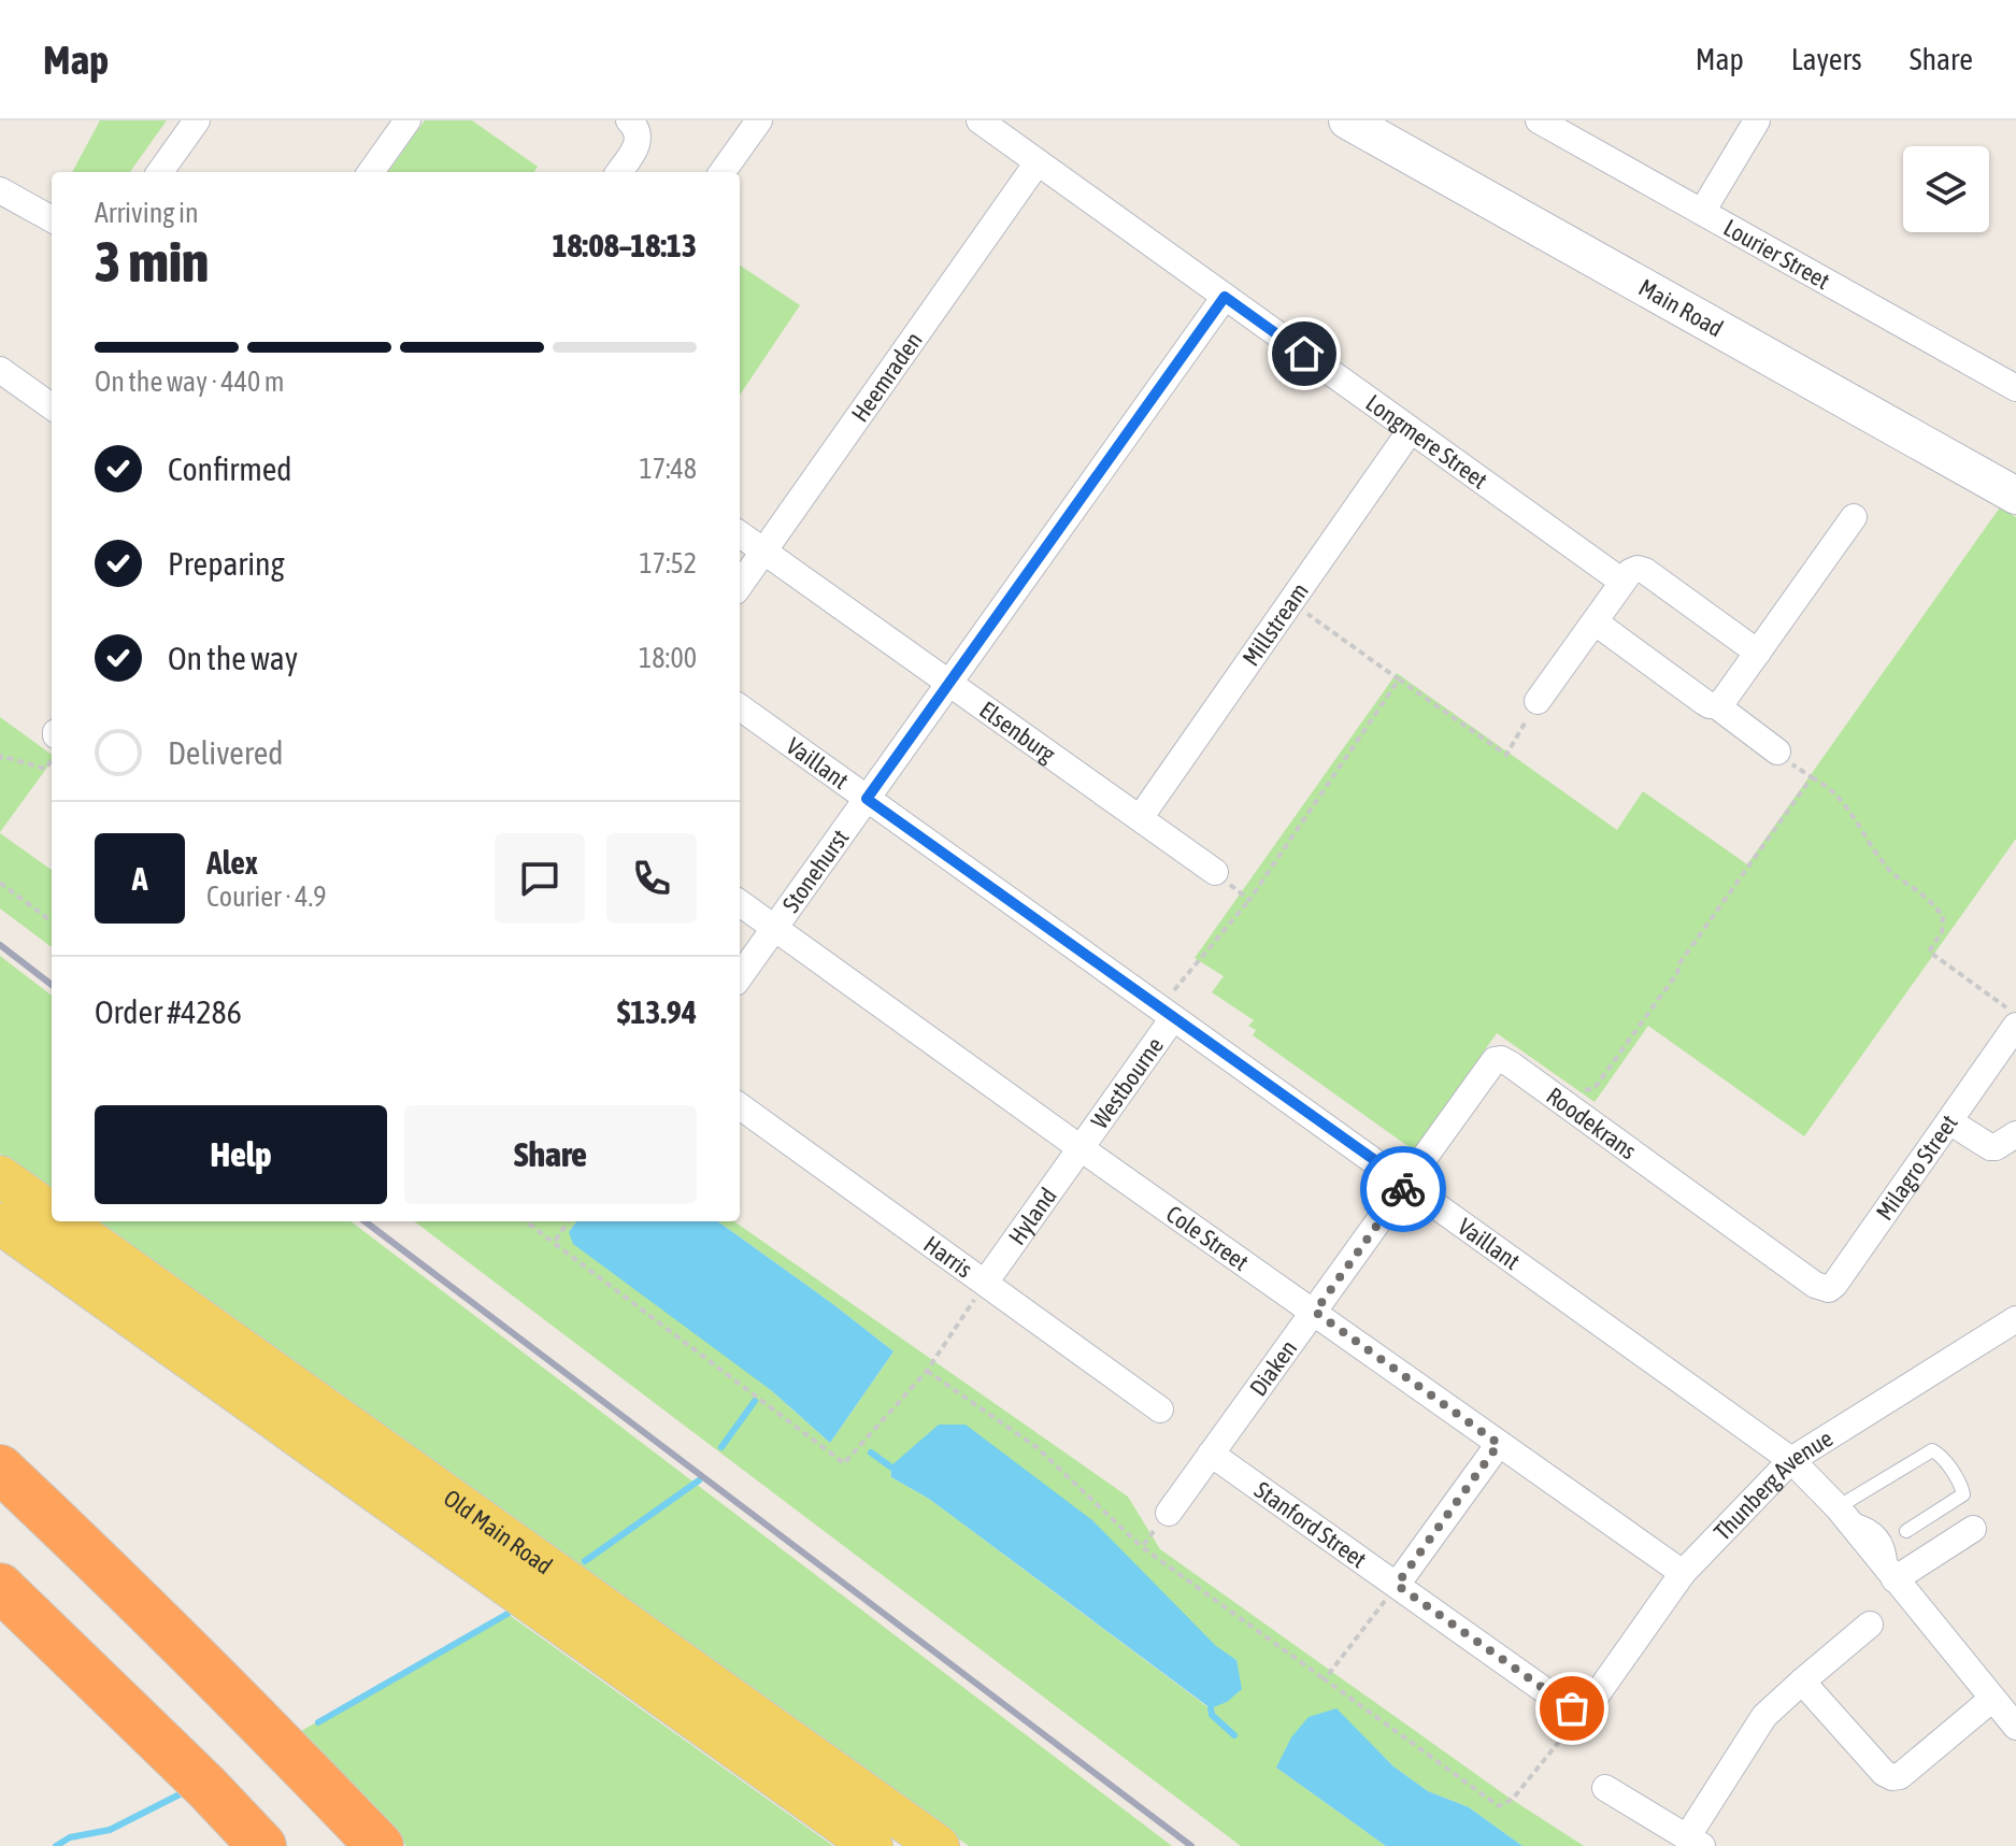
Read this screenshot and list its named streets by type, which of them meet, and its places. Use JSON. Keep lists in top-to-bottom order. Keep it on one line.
{"streets":{"main road":["Main Road","Old Main Road"],"street":["Lourier Street","Heemraden","Longmere Street","Millstream","Elsenburg","Vaillant","Stonehurst","Westbourne","Roodekrans","Milagro Street","Hyland","Cole Street","Harris","Diaken","Thunberg Avenue","Stanford Street"]},"crossings":[["Heemraden","Longmere Street"],["Heemraden","Elsenburg"],["Longmere Street","Millstream"],["Longmere Street","Stonehurst"],["Millstream","Elsenburg"],["Elsenburg","Stonehurst"],["Vaillant","Stonehurst"],["Vaillant","Westbourne"],["Vaillant","Roodekrans"],["Vaillant","Diaken"],["Vaillant","Thunberg Avenue"],["Stonehurst","Cole Street"],["Westbourne","Hyland"],["Westbourne","Cole Street"],["Roodekrans","Milagro Street"],["Roodekrans","Diaken"],["Hyland","Cole Street"],["Hyland","Harris"],["Cole Street","Diaken"],["Cole Street","Thunberg Avenue"],["Diaken","Stanford Street"],["Thunberg Avenue","Stanford Street"]],"page":{"header":"Map","nav":["Map","Layers","Share"],"heading":["3 min","Arriving in","18:08–18:13"],"panel":["Alex","Courier · 4.9","Order #4286","$13.94"],"bar":"On the way · 440 m","list":[["Confirmed","17:48"],["Preparing","17:52"],["On the way","18:00"],"Delivered"],"round":"A","buttons":["Help","Share"]}}
